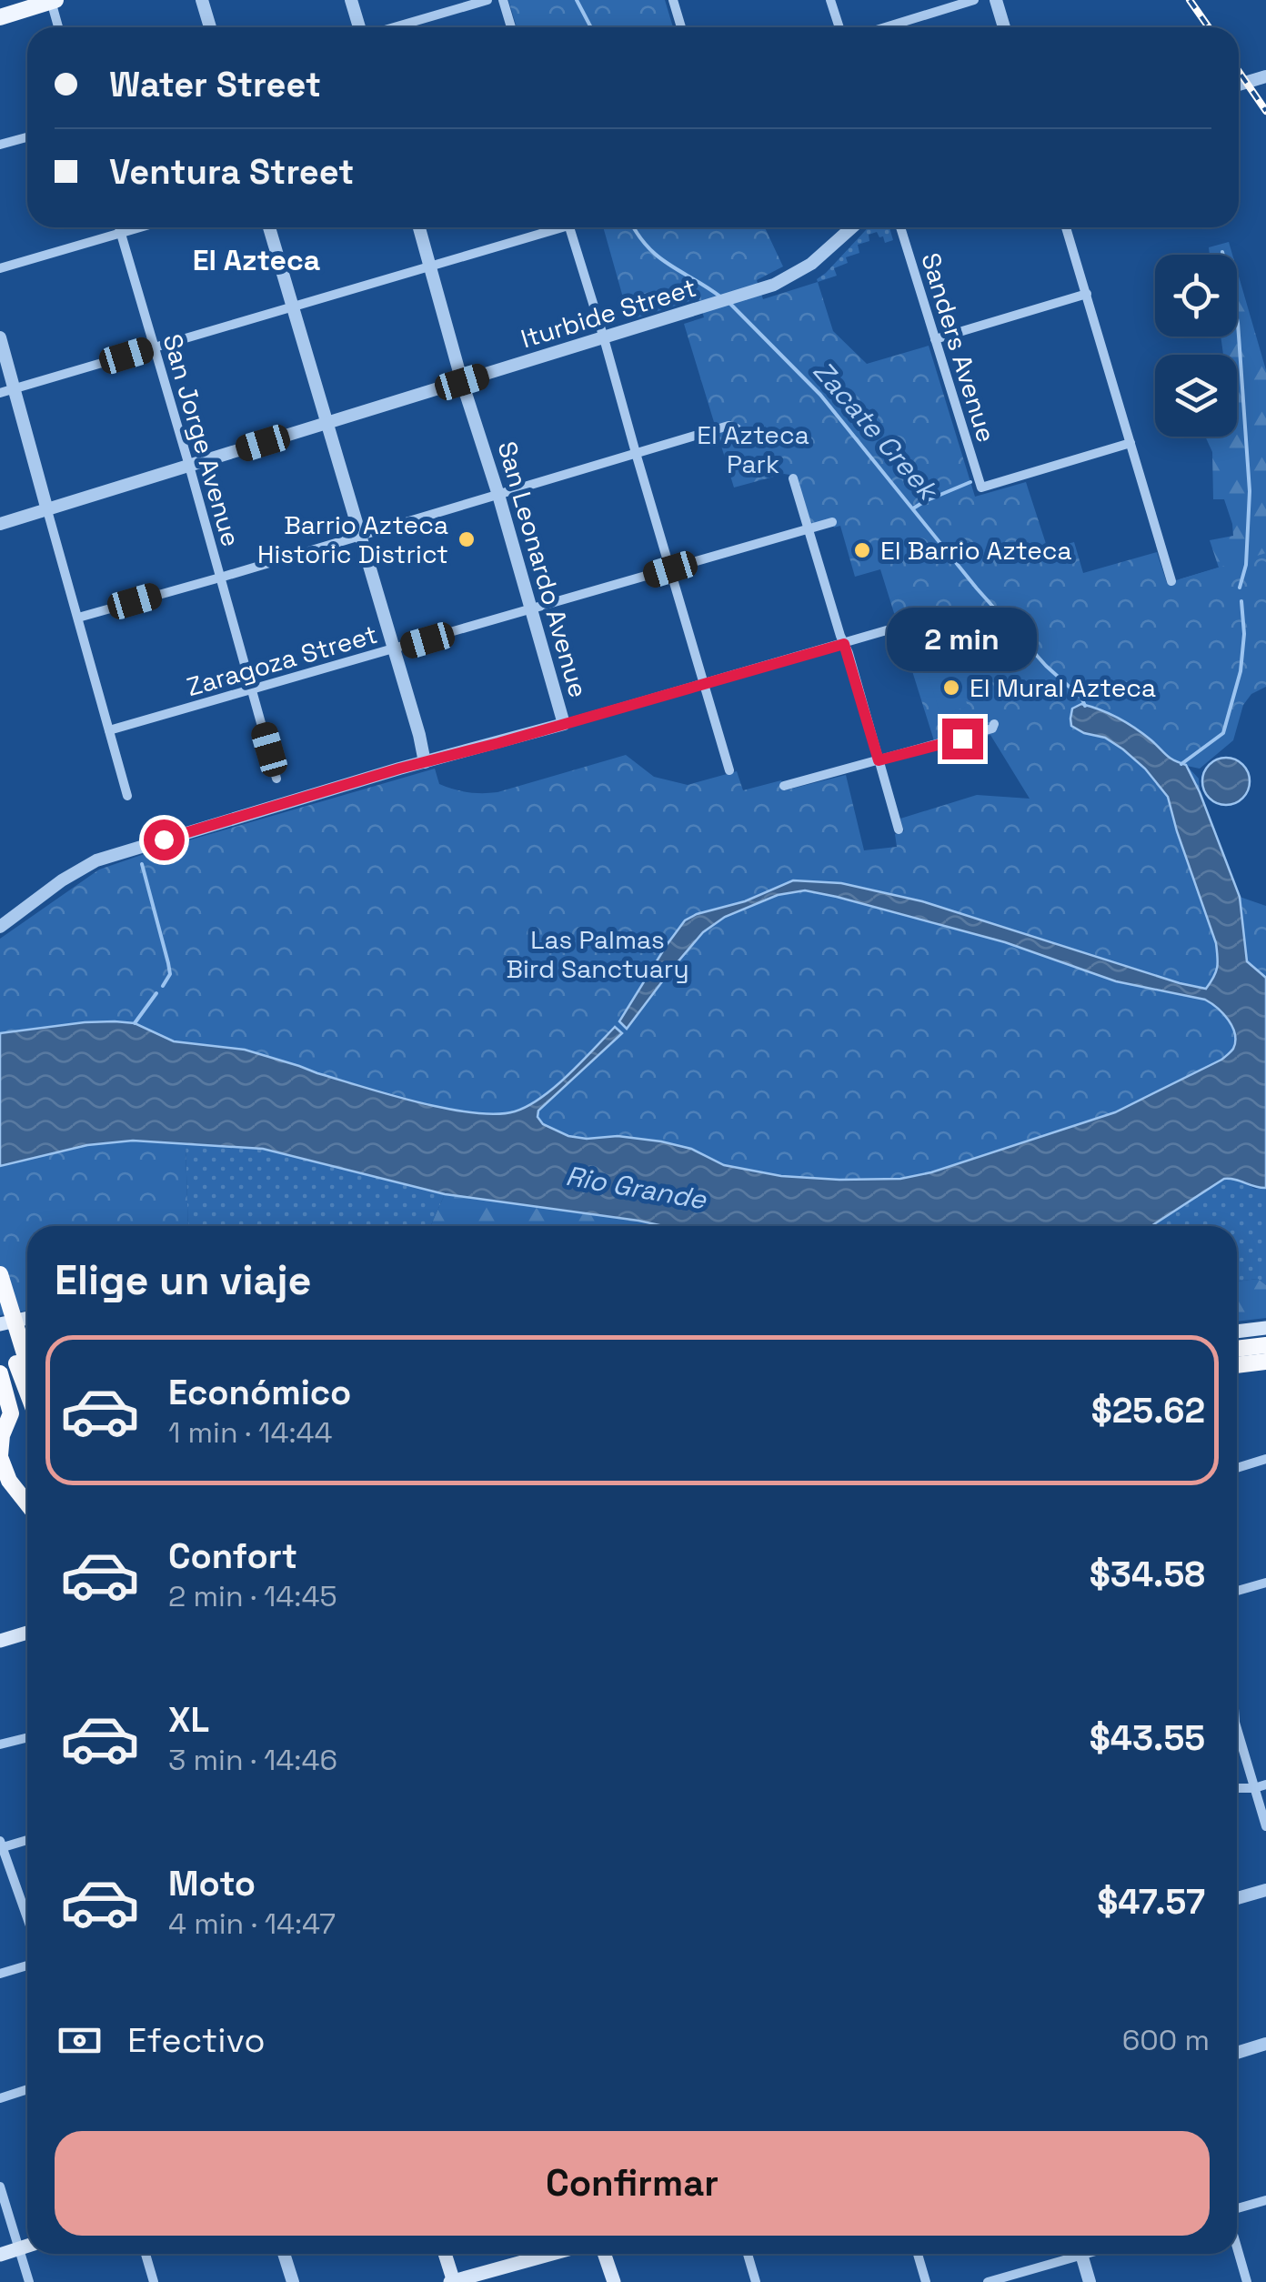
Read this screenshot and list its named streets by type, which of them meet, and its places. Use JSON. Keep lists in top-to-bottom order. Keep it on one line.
{"streets":{"street":["Iturbide Street","Sanders Avenue","San Jorge Avenue","San Leonardo Avenue","Zaragoza Street"]},"crossings":[["Iturbide Street","San Jorge Avenue"],["Iturbide Street","San Leonardo Avenue"],["San Jorge Avenue","Zaragoza Street"],["San Leonardo Avenue","Zaragoza Street"]],"districts":["El Azteca"],"water":["Zacate Creek","Rio Grande"],"parks":["El Azteca Park","Las Palmas Bird Sanctuary"],"places":["Barrio Azteca Historic District","El Barrio Azteca","El Mural Azteca"],"page":{"banner":["Water Street","Ventura Street"],"bubble":"2 min","heading":"Elige un viaje","list":[{"name":"Económico","note":"1 min · 14:44","value":"$25.62"},{"name":"Confort","note":"2 min · 14:45","value":"$34.58"},{"name":"XL","note":"3 min · 14:46","value":"$43.55"},{"name":"Moto","note":"4 min · 14:47","value":"$47.57"}],"pay":["Efectivo","600 m"],"buttons":"Confirmar"}}
